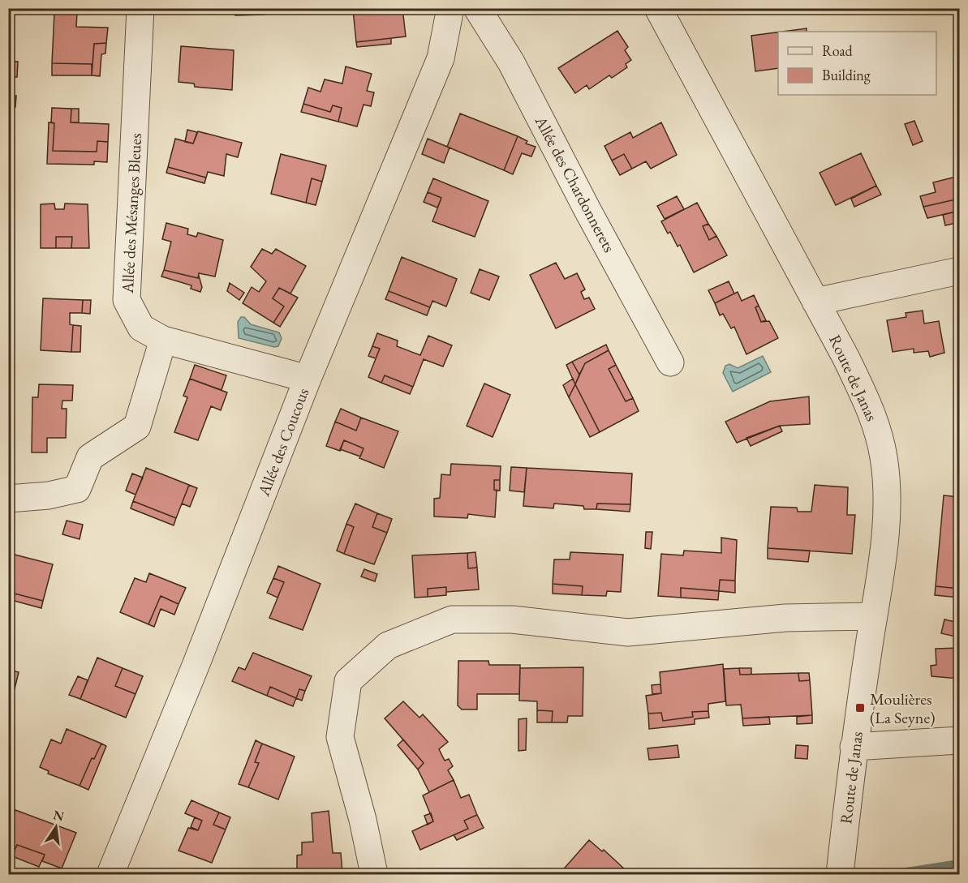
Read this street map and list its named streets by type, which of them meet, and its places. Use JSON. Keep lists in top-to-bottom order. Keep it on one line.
{"streets":{"street":["Allée des Chardonnerets","Allée des Mésanges Bleues","Route de Janas","Allée des Coucous"]},"crossings":[["Allée des Mésanges Bleues","Allée des Coucous"]],"places":{"transit":["Moulières (La Seyne)"]},"legend":["Road","Building"],"north":"top"}
